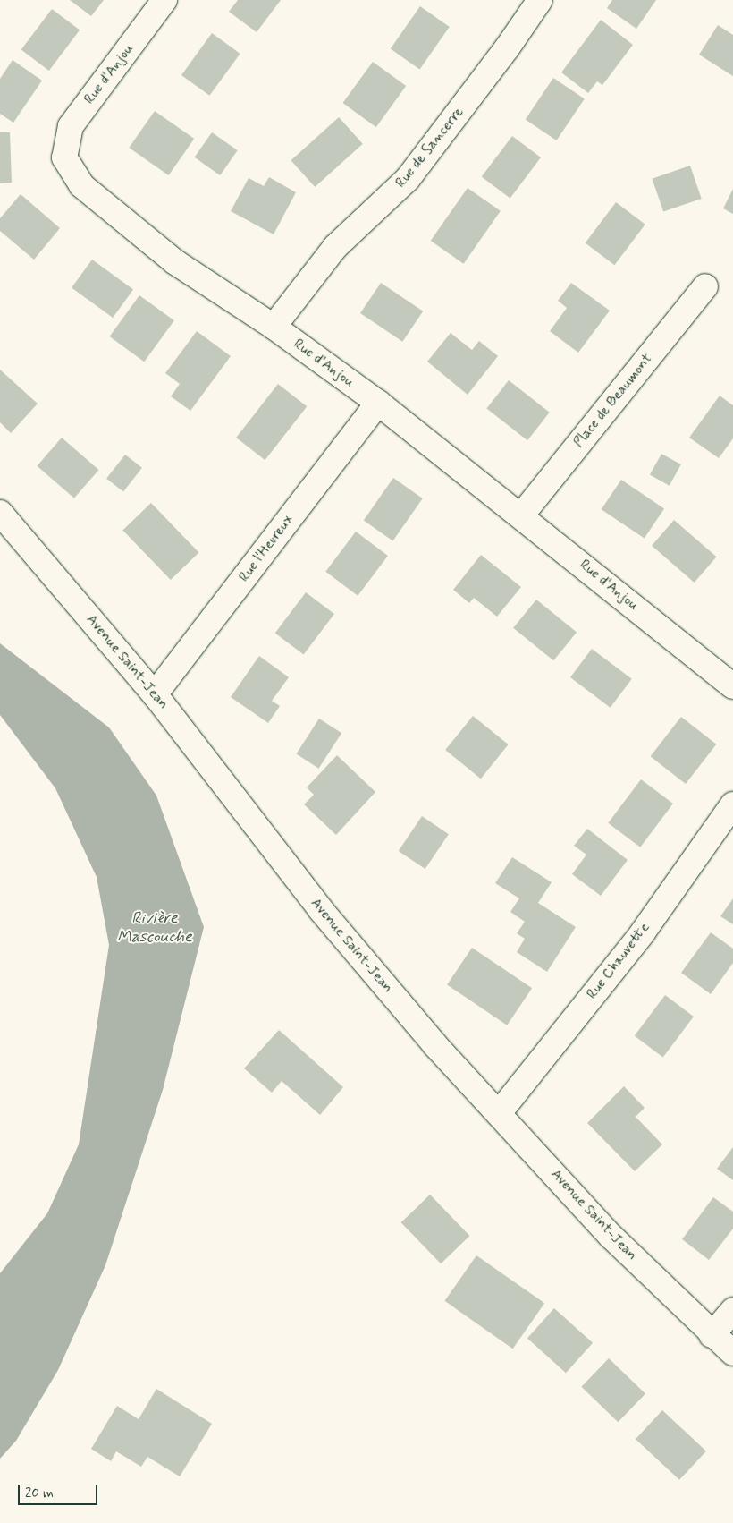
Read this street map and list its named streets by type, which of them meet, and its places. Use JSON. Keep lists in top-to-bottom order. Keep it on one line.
{"streets":{"street":["Rue d'Anjou","Rue de Sancerre","Place de Beaumont","Rue l'Heureux","Avenue Saint-Jean","Rue Chauvette"]},"crossings":[["Rue d'Anjou","Rue de Sancerre"],["Rue d'Anjou","Place de Beaumont"],["Rue d'Anjou","Rue l'Heureux"],["Rue l'Heureux","Avenue Saint-Jean"],["Avenue Saint-Jean","Rue Chauvette"]],"water":["Rivière Mascouche"],"scale_bar":"20 m"}
